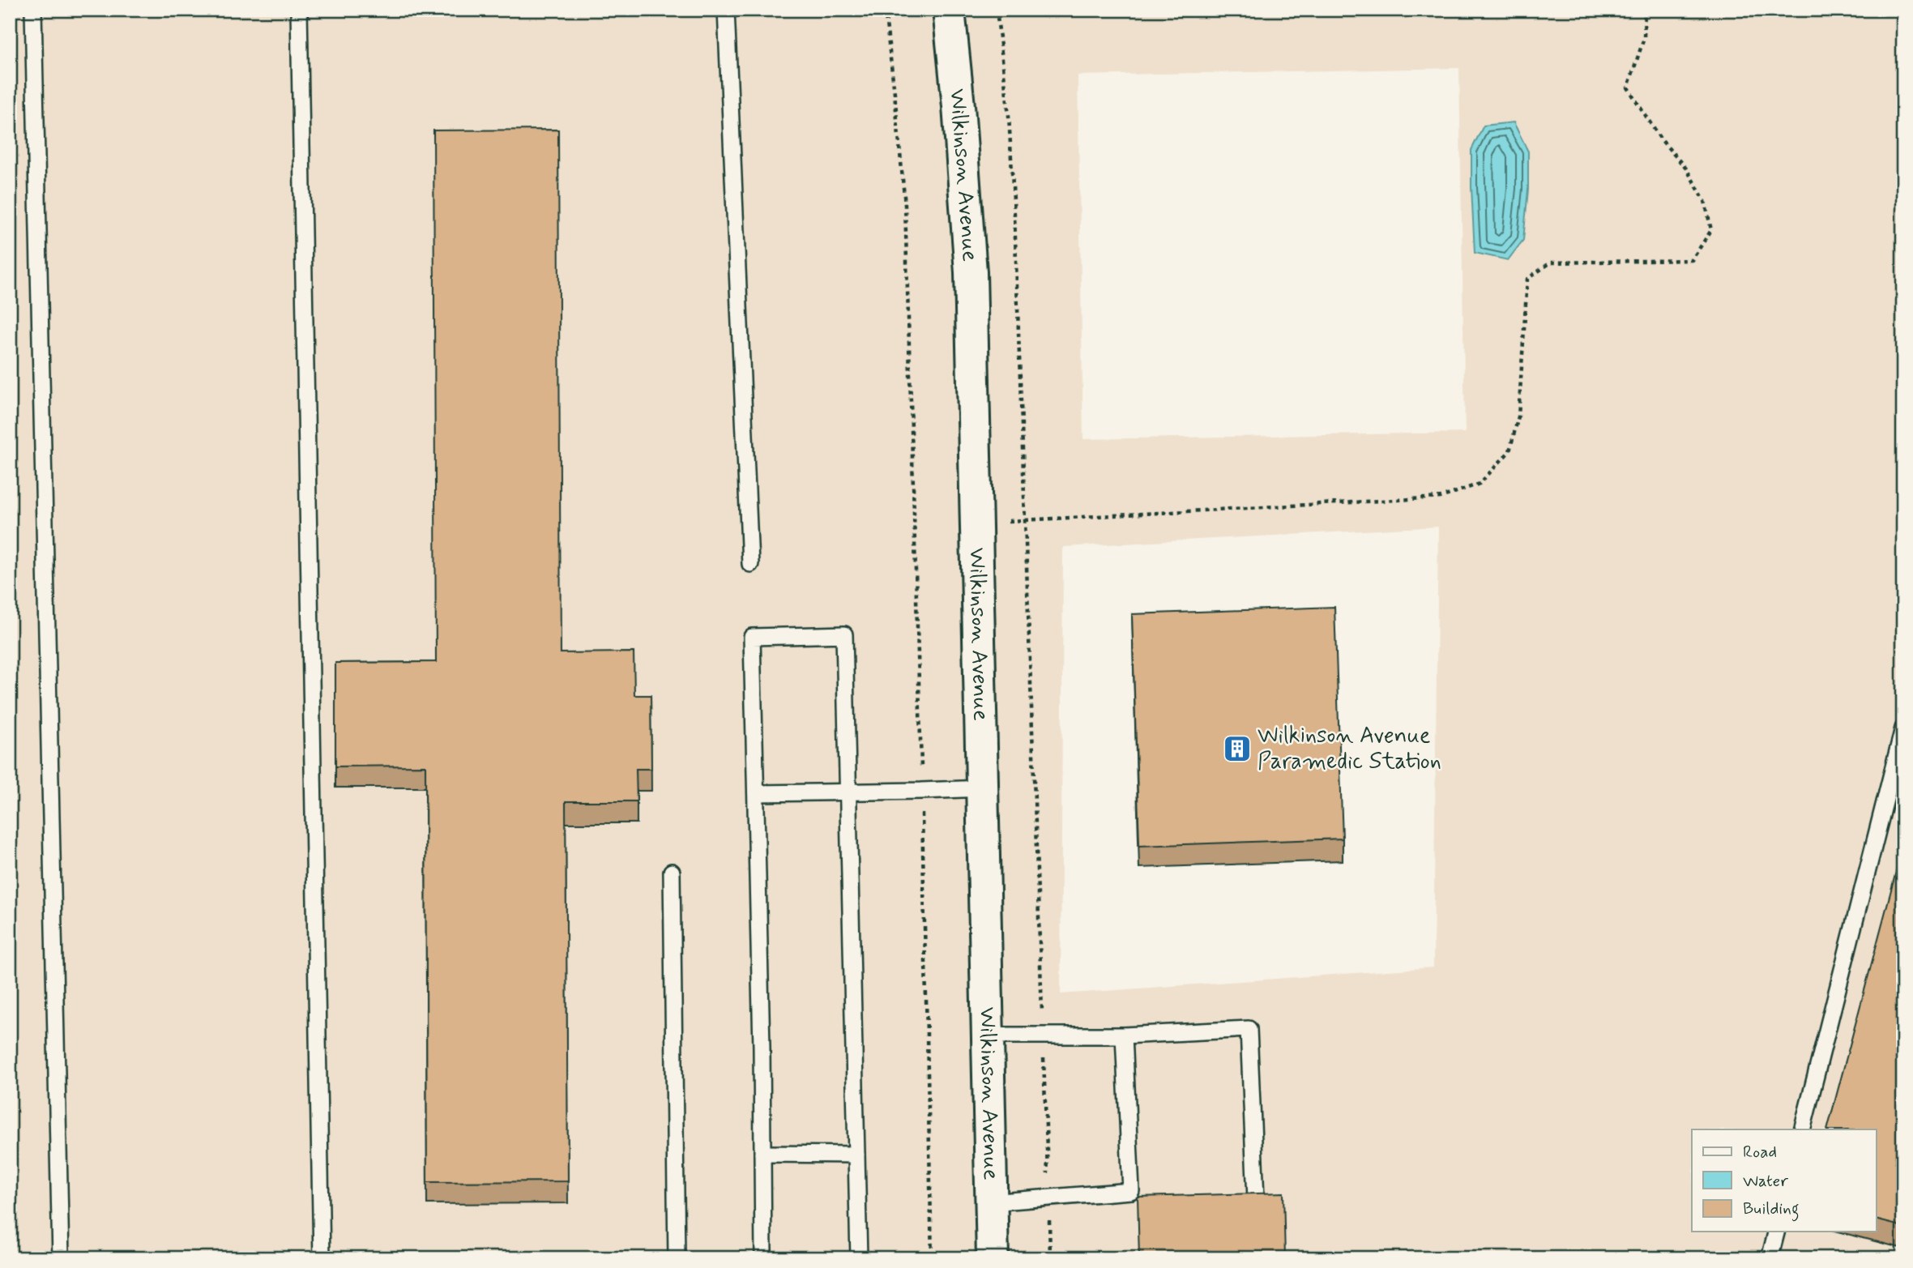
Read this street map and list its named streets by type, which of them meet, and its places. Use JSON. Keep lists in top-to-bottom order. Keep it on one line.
{"streets":{"street":["Wilkinson Avenue"]},"places":{"building":["Wilkinson Avenue Paramedic Station"]},"legend":["Road","Water","Building"]}
